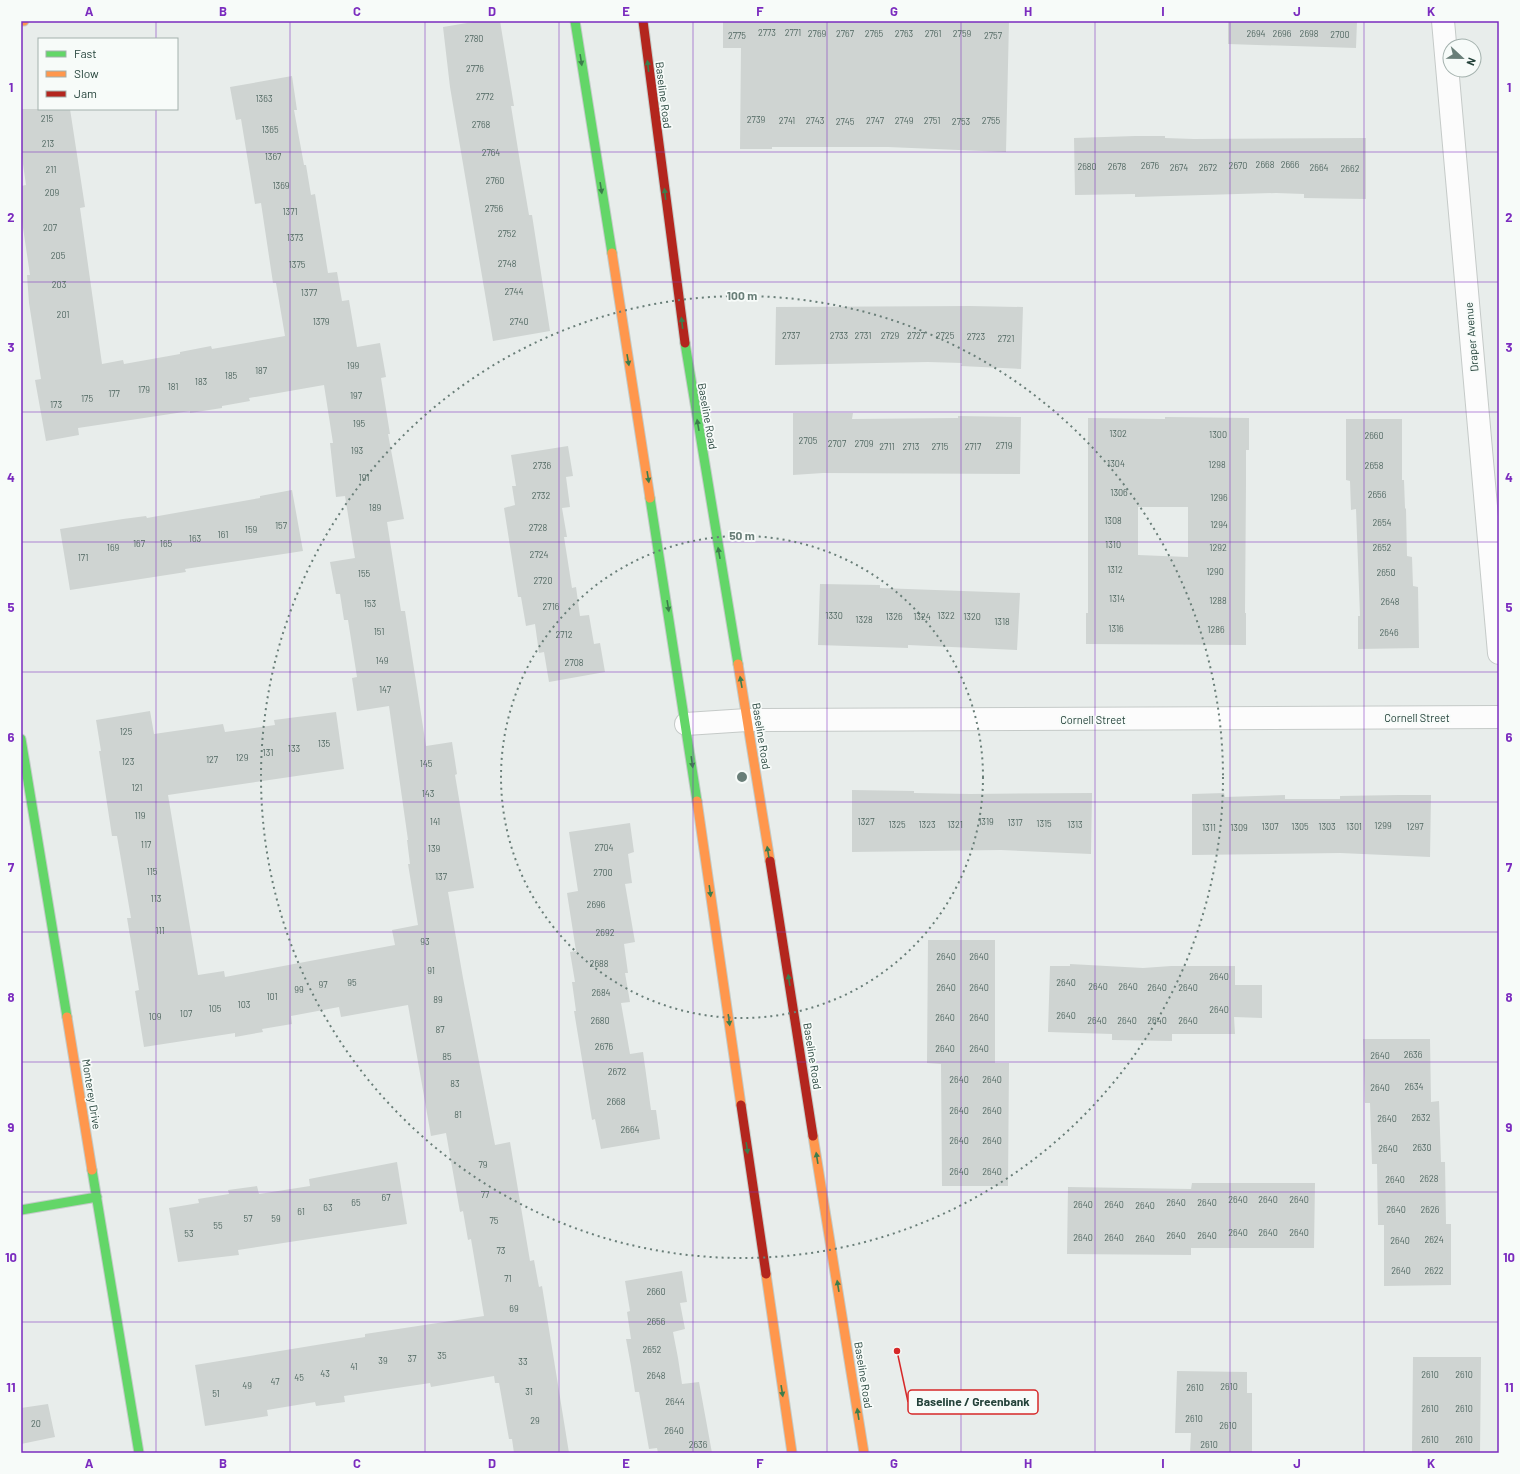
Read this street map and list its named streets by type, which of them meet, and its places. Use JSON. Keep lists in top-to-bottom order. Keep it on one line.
{"streets":{"main road":["Baseline Road","Monterey Drive"],"street":["Draper Avenue","Cornell Street"]},"crossings":[["Baseline Road","Cornell Street"]],"places":["Baseline / Greenbank"],"house_numbers":["2773","2771","2769","2767","2765","2763","2761","2759","2694","2696","2698","2700","2775","2757","2780","2776","2772","1363","215","2739","2741","2743","2747","2749","2751","2755","2745","2753","2768","1365","213","2764","1367","2668","2666","2676","2670","2680","2678","2674","2672","2664","2662","211","2760","1369","209","2756","1371","207","2752","1373","205","2748","1375","203","2744","1377","201","1379","2740","2737","2733","2731","2729","2727","2725","2723","2721","199","187","185","183","181","179","177","197","175","173","195","1302","1300","2660","2705","2707","2709","2719","2711","2713","2715","2717","193","1304","1298","2736","2658","191","1306","2656","2732","1296","189","1308","2654","1294","157","2728","159","161","163","167","165","1310","169","1292","2652","2724","171","1312","1290","2650","155","2720","1314","1288","2648","153","2716","1330","1322","1326","1324","1320","1328","1318","1316","1286","151","2646","2712","149","2708","147","125","135","133","131","129","127","123","145","121","143","119","141","1327","1319","1317","1315","1325","1323","1321","1313","1299","1307","1305","1303","1301","1297","1311","1309","117","2704","139","115","2700","137","113","2696","111","2692","93","2640","2640","2688","91","2640","95","2640","97","2640","2640","2640","2640","2640","2640","99","2684","101","89","103","105","2640","107","2640","109","2640","2640","2680","2640","2640","2640","2640","87","2676","2640","2640","2636","2640","85","2672","2640","2640","83","2634","2640","2668","2640","2640","81","2632","2640","2664","2640","2640","2630","2640","79","2640","2640","2628","2640","77","67","2640","2640","2640","65","2640","2640","2640","2640","2640","63","2640","2626","61","57","59","75","55","2640","2640","2640","53","2640","2640","2640","2640","2640","2624","2640","73","2640","2622","71","2660","69","2656","2652","35","37","39","33","41","43","2610","2610","2648","45","47","49","2610","2610","31","51","2644","2610","2610","2610","29","20","2610","2640","2610","2610","2636","2610"],"legend":["Fast","Slow","Jam"],"north":"right","grid":{"columns":["A","B","C","D","E","F","G","H","I","J","K"],"rows":["1","2","3","4","5","6","7","8","9","10","11"]},"rings":["100 m","50 m"]}
